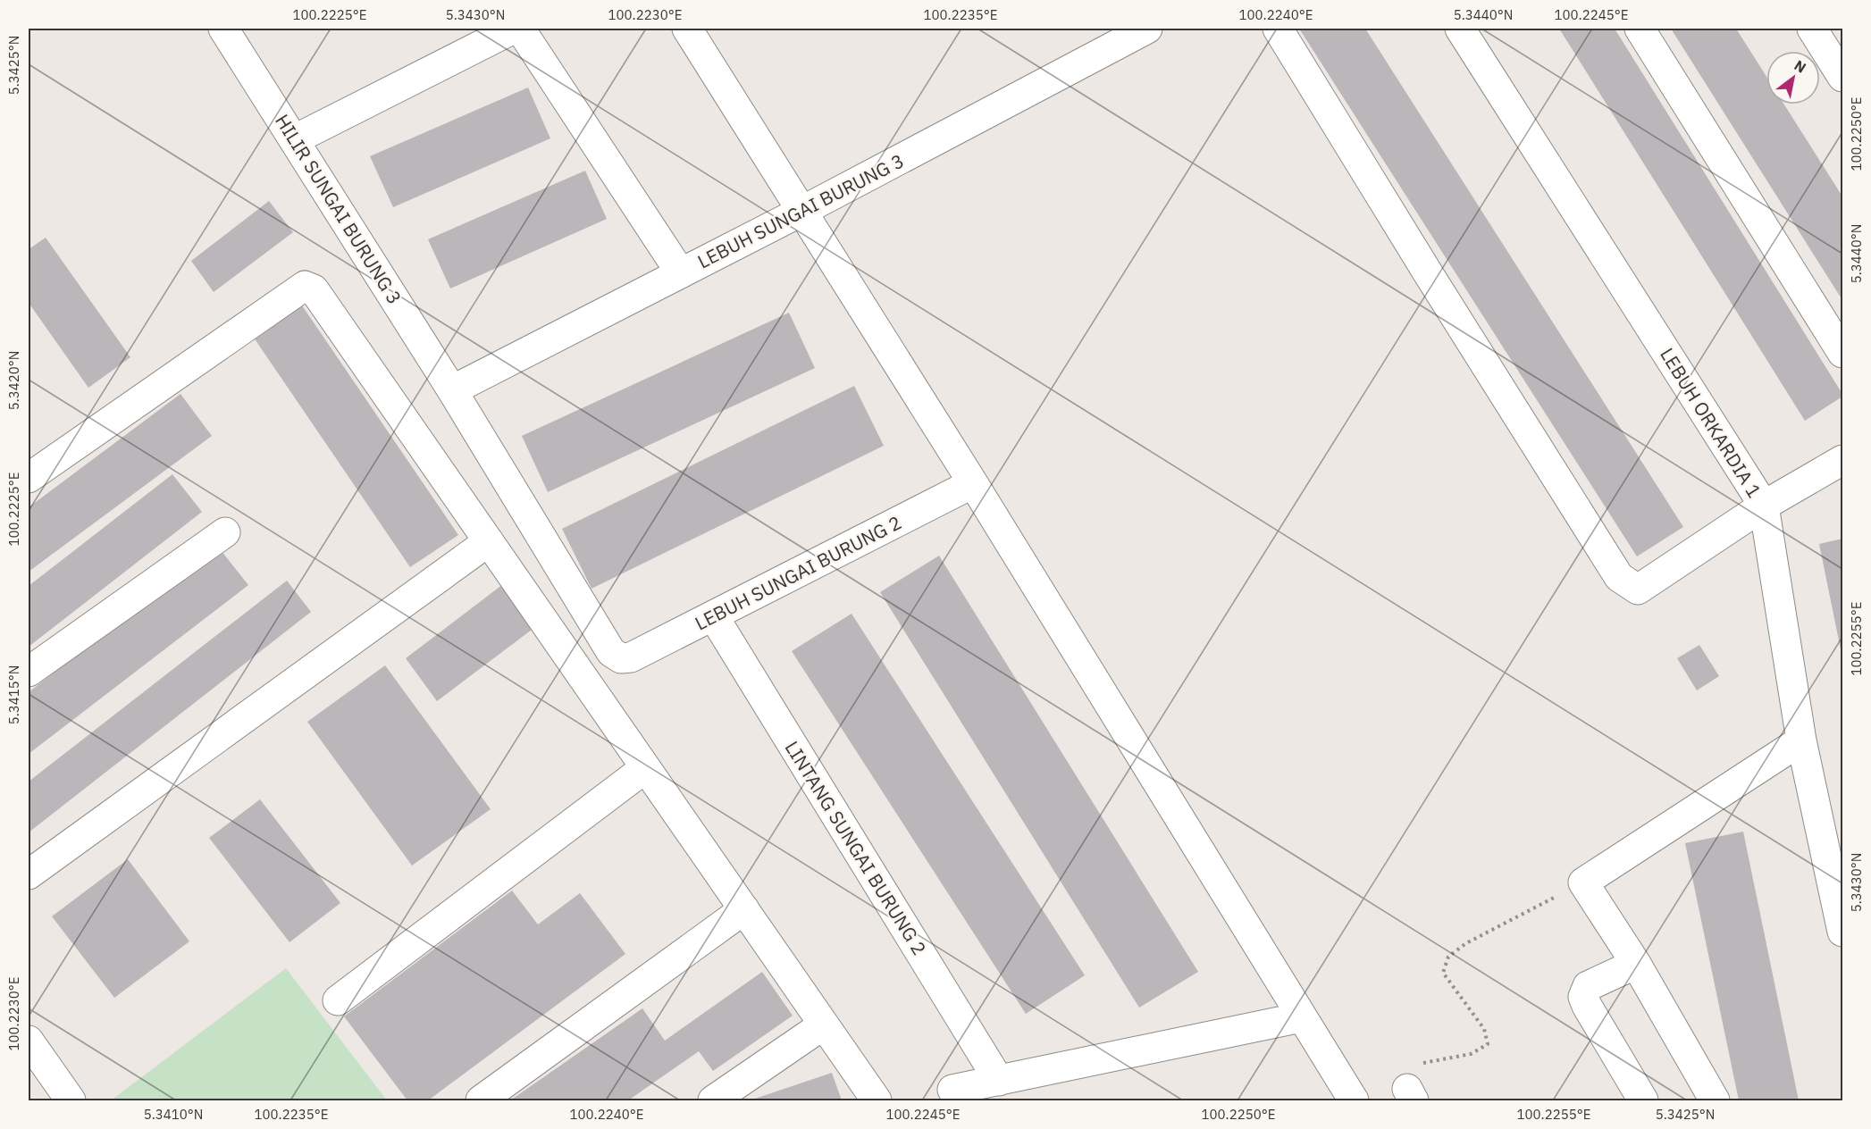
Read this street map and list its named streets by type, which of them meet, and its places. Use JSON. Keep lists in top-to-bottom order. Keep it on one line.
{"streets":{"street":["HILIR SUNGAI BURUNG 3","LEBUH SUNGAI BURUNG 3","LEBUH ORKARDIA 1","LEBUH SUNGAI BURUNG 2","LINTANG SUNGAI BURUNG 2"]},"crossings":[["HILIR SUNGAI BURUNG 3","LEBUH SUNGAI BURUNG 3"],["HILIR SUNGAI BURUNG 3","LEBUH SUNGAI BURUNG 2"],["LEBUH SUNGAI BURUNG 2","LINTANG SUNGAI BURUNG 2"]],"north":"top right","coordinates":["100.2225°E","5.3430°N","100.2230°E","100.2235°E","100.2240°E","5.3440°N","100.2245°E","5.3425°N","100.2250°E","5.3420°N","100.2255°E","5.3415°N","5.3410°N"]}
